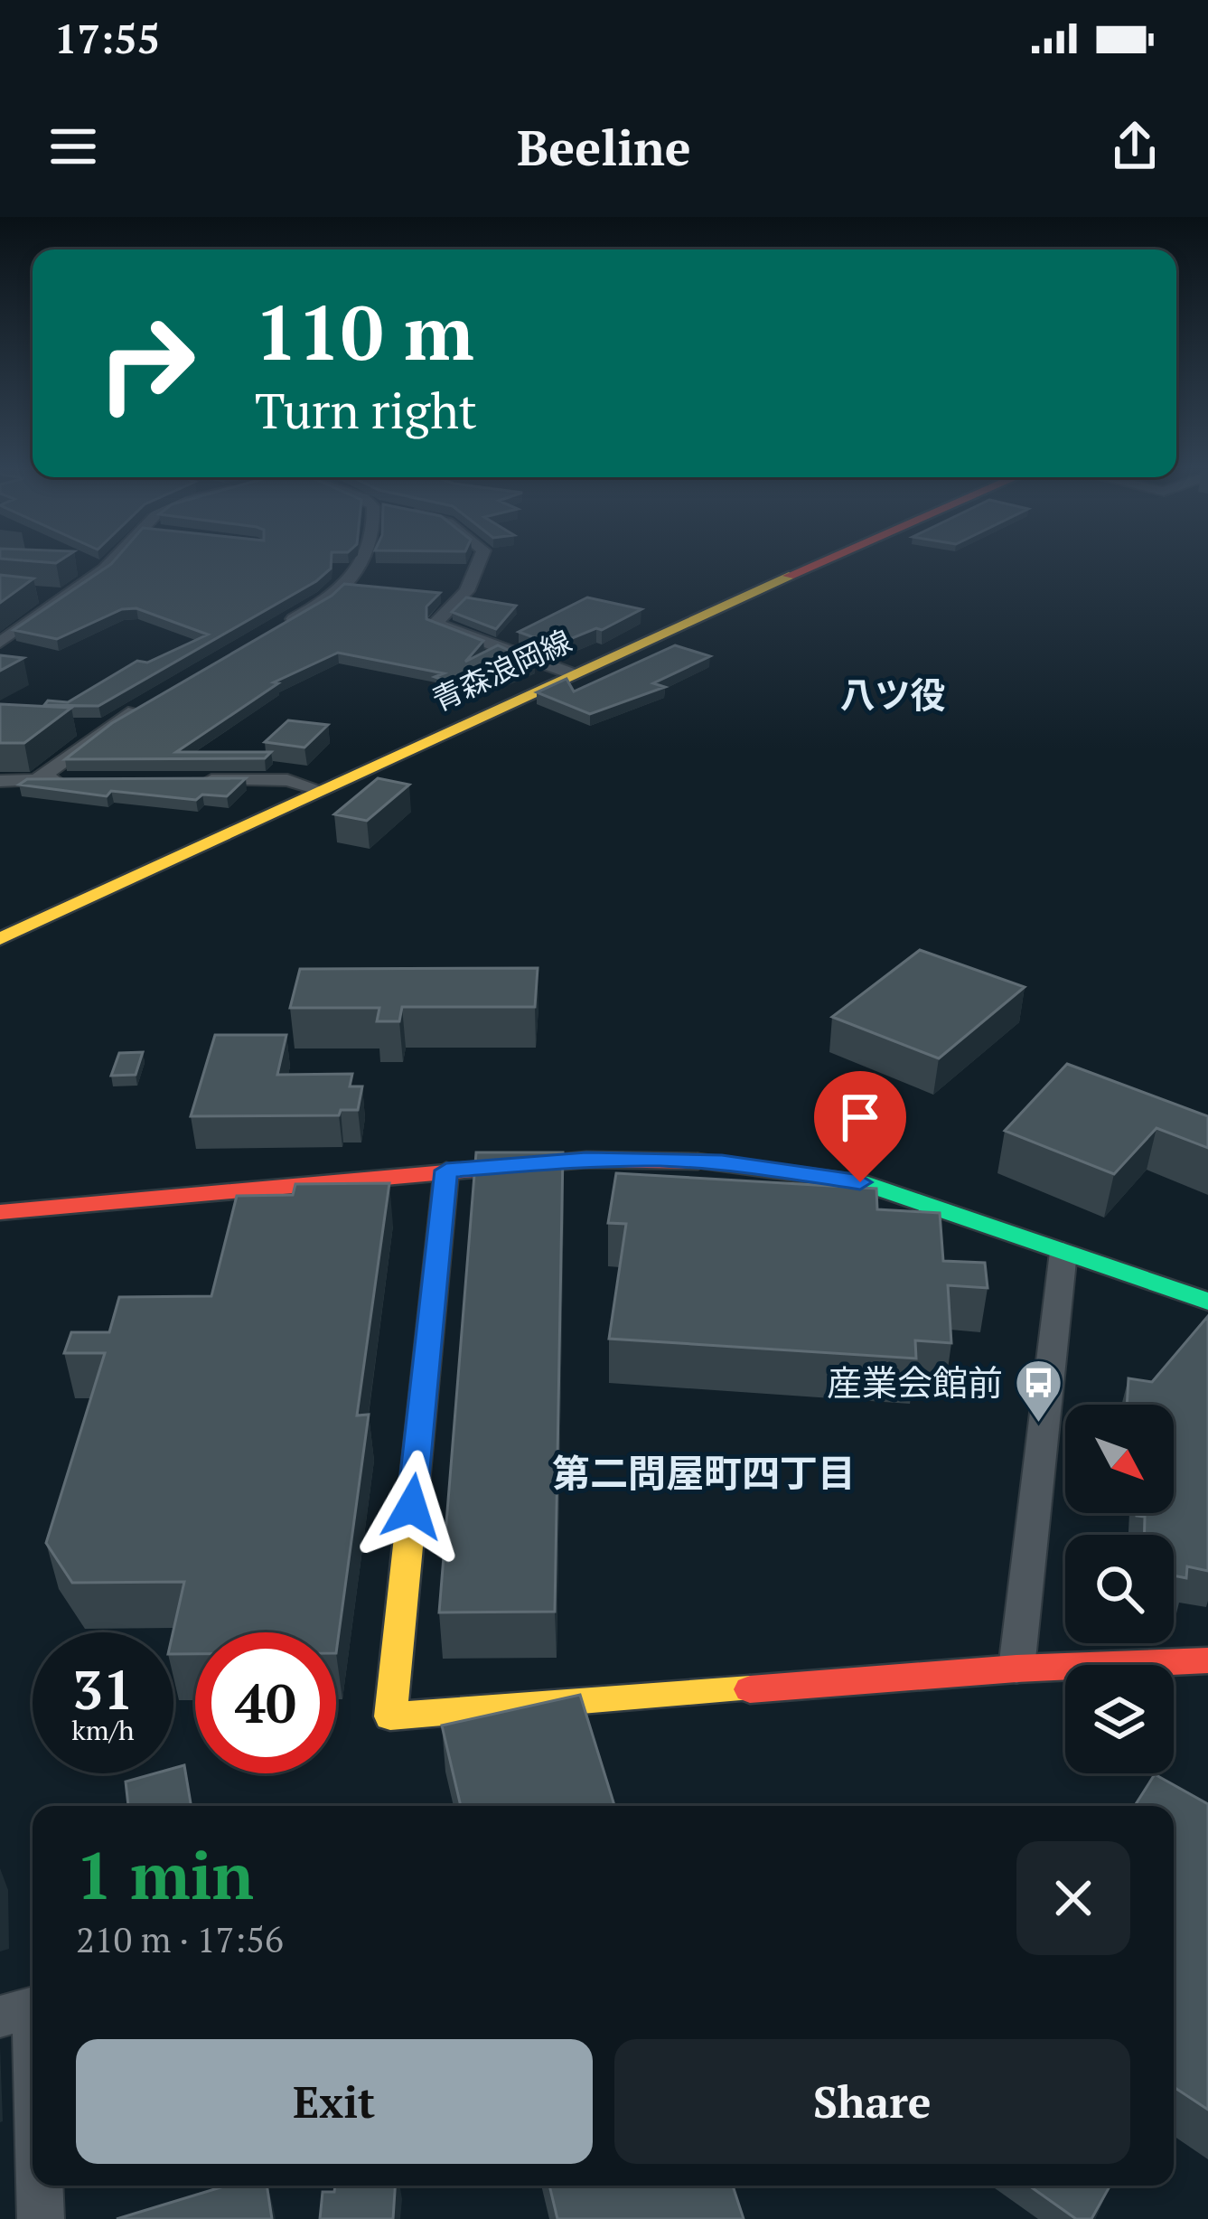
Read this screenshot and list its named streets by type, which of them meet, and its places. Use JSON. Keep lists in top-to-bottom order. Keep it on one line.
{"streets":{"main road":["青森浪岡線"]},"districts":["八ツ役","第二問屋町四丁目"],"places":{"bus stop":["産業会館前"]},"north":"bottom right","page":{"status":"17:55","header":"Beeline","turn":["110 m","Turn right"],"speed":"31 km/h","limit":"40","heading":["1 min","210 m · 17:56"],"buttons":["Exit","Share"]}}
